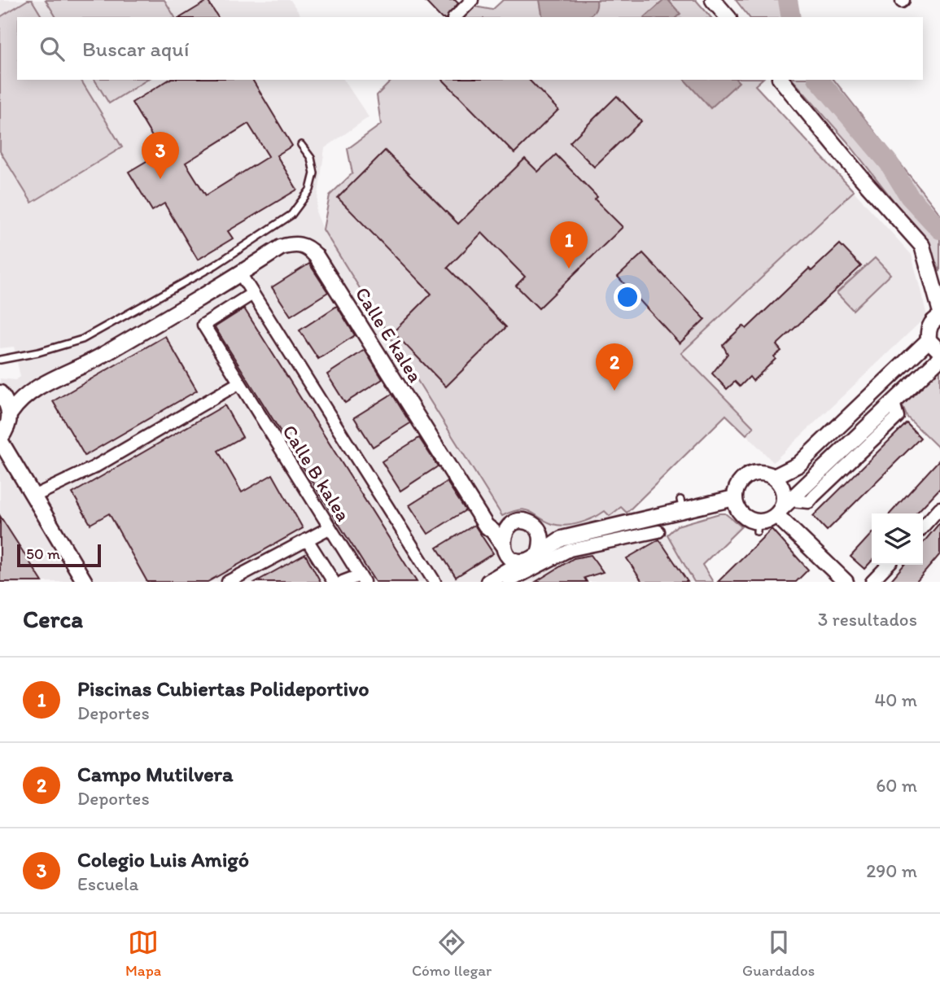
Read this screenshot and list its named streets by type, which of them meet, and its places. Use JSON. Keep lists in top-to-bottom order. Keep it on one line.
{"streets":{"street":["Calle E kalea","Calle B kalea"]},"scale_bar":"50 m","page":{"search":"Buscar aquí","pins":["3","1","2"],"scale":"50 m","heading":["Cerca","3 resultados"],"list":[{"mark":"1","name":"Piscinas Cubiertas Polideportivo","note":"Deportes","value":"40 m"},{"mark":"2","name":"Campo Mutilvera","note":"Deportes","value":"60 m"},{"mark":"3","name":"Colegio Luis Amigó","note":"Escuela","value":"290 m"}],"nav":["Mapa","Cómo llegar","Guardados"]}}
